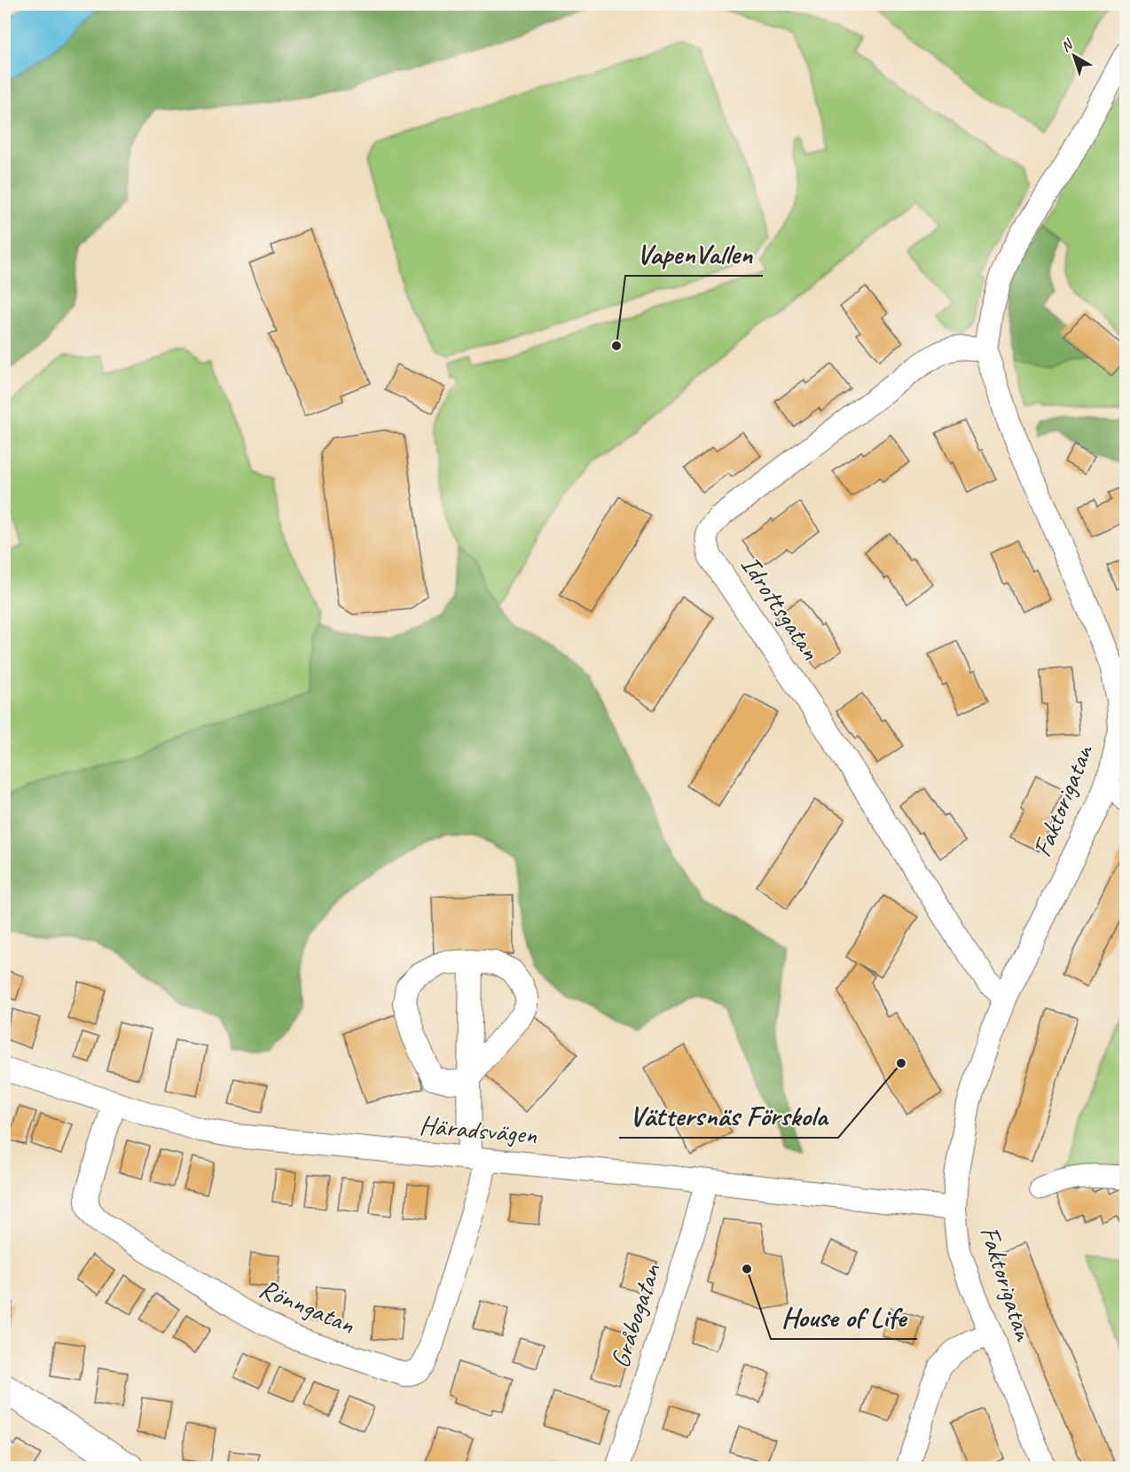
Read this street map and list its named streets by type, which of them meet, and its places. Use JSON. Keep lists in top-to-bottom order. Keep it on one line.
{"streets":{"street":["Idrottsgatan","Faktorigatan","Häradsvägen","Rönngatan","Gråbogatan"]},"crossings":[["Idrottsgatan","Faktorigatan"],["Faktorigatan","Häradsvägen"],["Häradsvägen","Rönngatan"],["Häradsvägen","Gråbogatan"]],"places":["VapenVallen","Vättersnäs Förskola","House of Life"],"north":"top left"}
